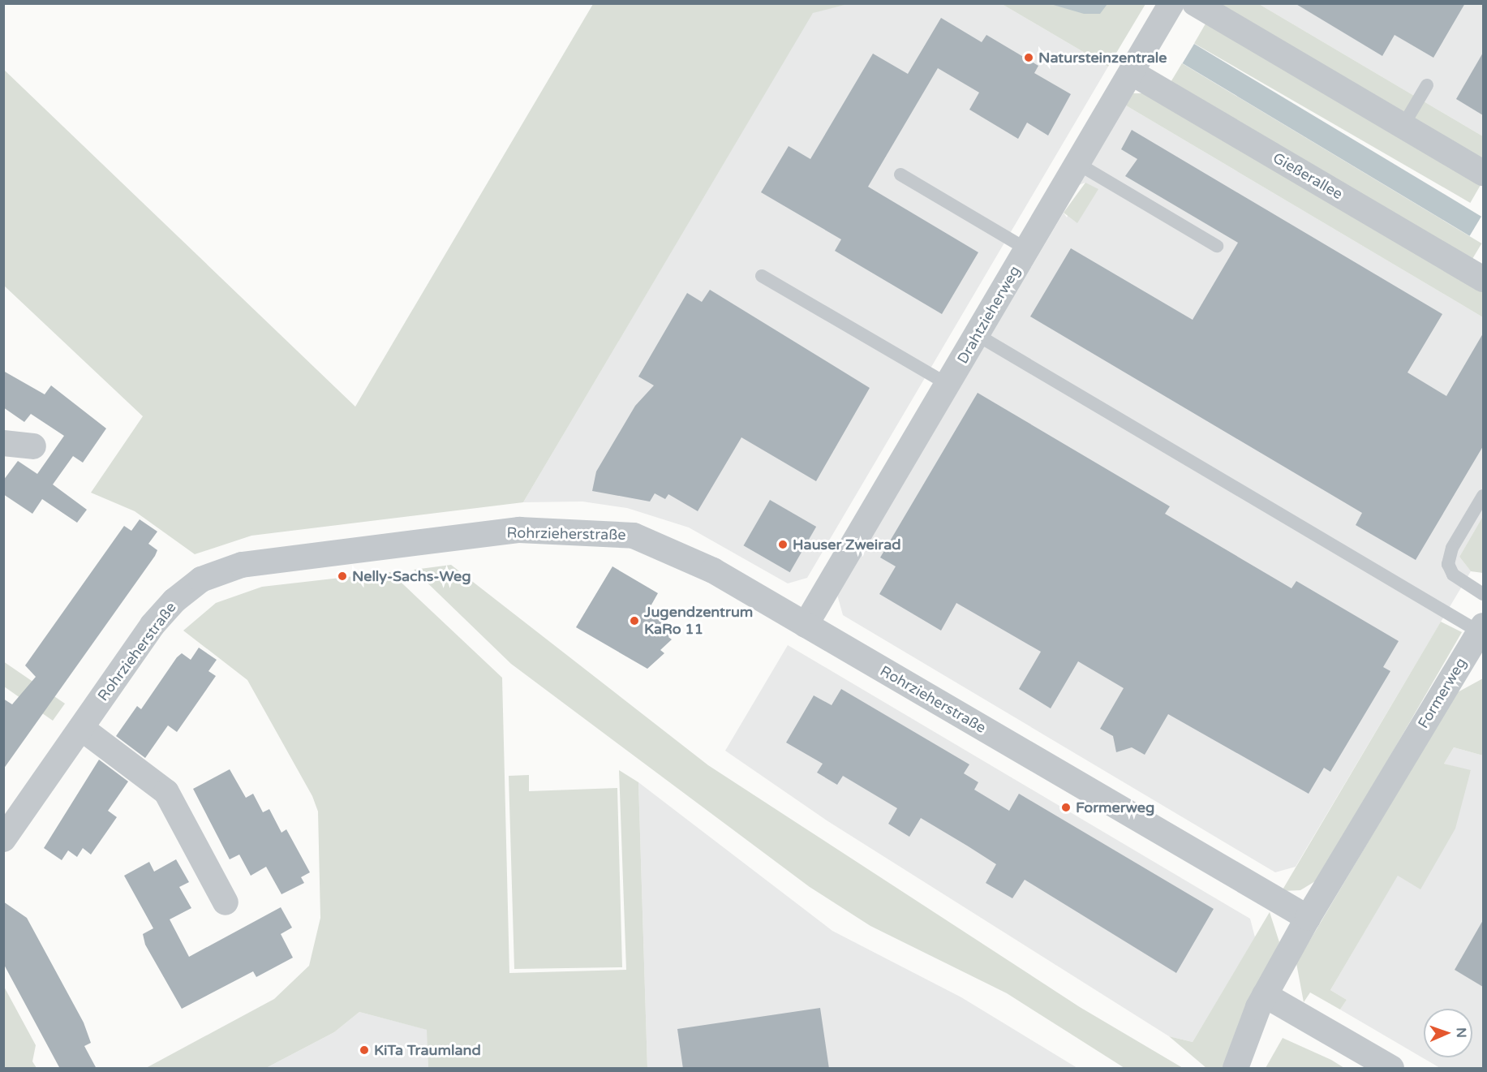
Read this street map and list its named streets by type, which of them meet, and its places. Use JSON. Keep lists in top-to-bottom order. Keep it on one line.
{"streets":{"street":["Gießerallee","Drahtzieherweg","Rohrzieherstraße","Formerweg"]},"crossings":[["Gießerallee","Drahtzieherweg"],["Drahtzieherweg","Rohrzieherstraße"],["Rohrzieherstraße","Formerweg"]],"places":["Natursteinzentrale","Hauser Zweirad","Nelly-Sachs-Weg","Jugendzentrum KaRo 11","Formerweg","KiTa Traumland"],"north":"right"}
